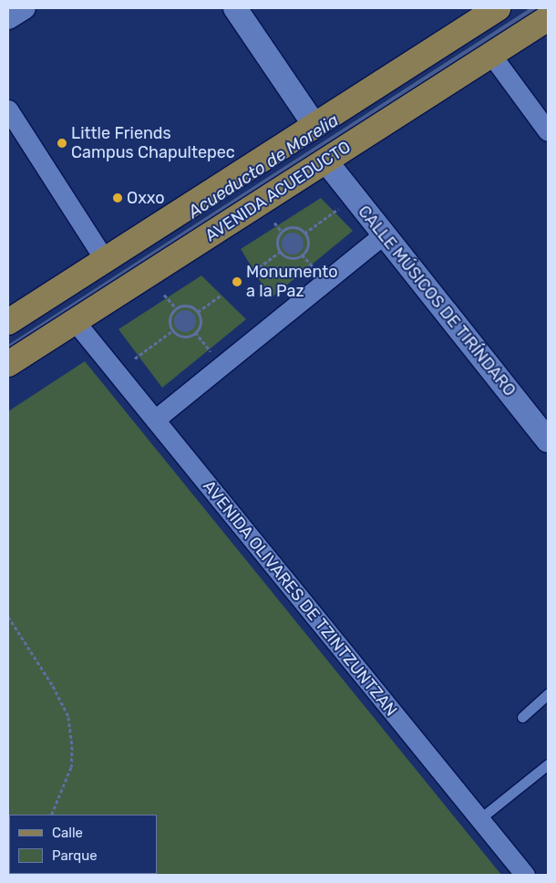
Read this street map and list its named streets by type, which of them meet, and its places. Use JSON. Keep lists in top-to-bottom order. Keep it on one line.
{"streets":{"main road":["AVENIDA ACUEDUCTO"],"street":["CALLE MÚSICOS DE TIRÍNDARO","AVENIDA OLIVARES DE TZINTZUNTZAN"]},"crossings":[["AVENIDA ACUEDUCTO","CALLE MÚSICOS DE TIRÍNDARO"],["AVENIDA ACUEDUCTO","AVENIDA OLIVARES DE TZINTZUNTZAN"]],"water":["Acueducto de Morelia"],"places":["Little Friends Campus Chapultepec","Oxxo","Monumento a la Paz"],"legend":["Calle","Parque"]}
